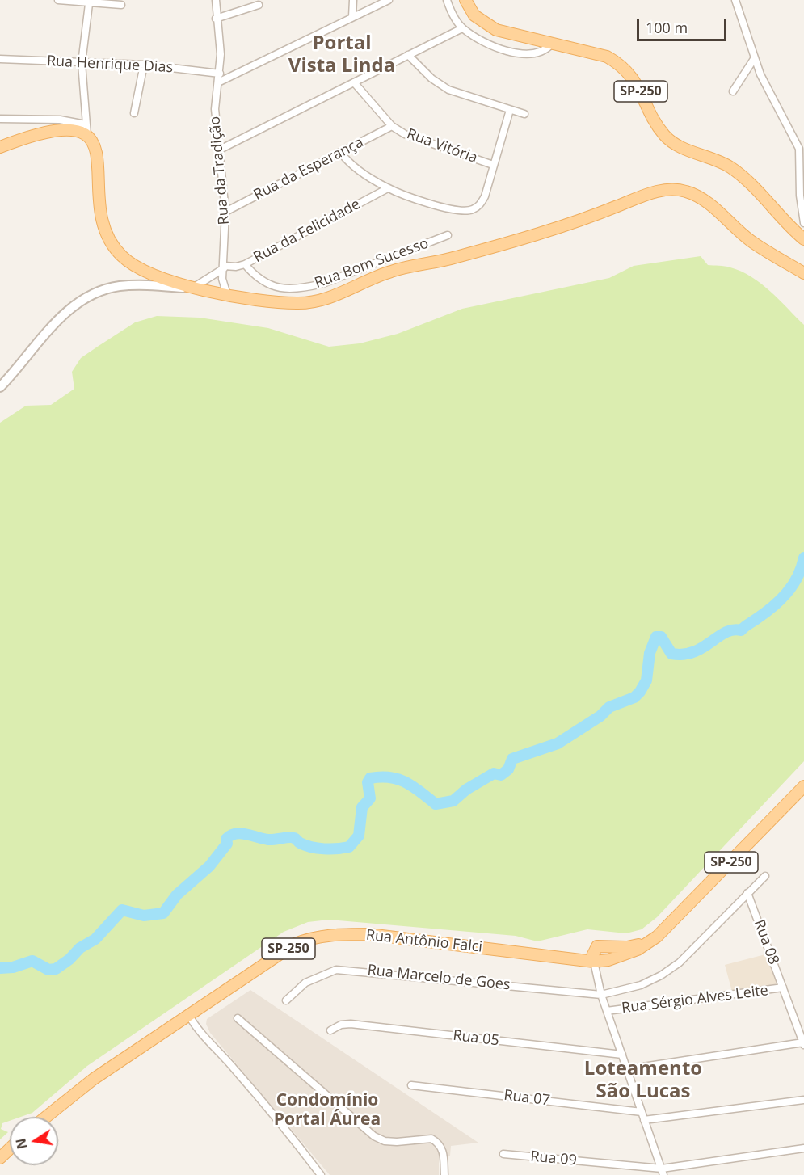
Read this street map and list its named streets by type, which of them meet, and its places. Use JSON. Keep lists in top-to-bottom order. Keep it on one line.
{"streets":{"main road":["SP-250","Rua Antônio Falci"],"street":["Rua Henrique Dias","Rua Vitória","Rua da Esperança","Rua da Tradição","Rua da Felicidade","Rua Bom Sucesso","Rua 08","Rua Marcelo de Goes","Rua Sérgio Alves Leite","Rua 05","Rua 07","Rua 09"]},"crossings":[["Rua Henrique Dias","Rua da Tradição"],["SP-250","Rua Antônio Falci"],["Rua Vitória","Rua da Esperança"],["Rua da Esperança","Rua da Tradição"],["Rua da Tradição","Rua da Felicidade"],["Rua da Felicidade","Rua Bom Sucesso"],["Rua 08","Rua Marcelo de Goes"],["Rua 08","Rua Sérgio Alves Leite"]],"districts":["Portal Vista Linda","Loteamento São Lucas","Condomínio Portal Áurea"],"scale_bar":"100 m","north":"left"}
